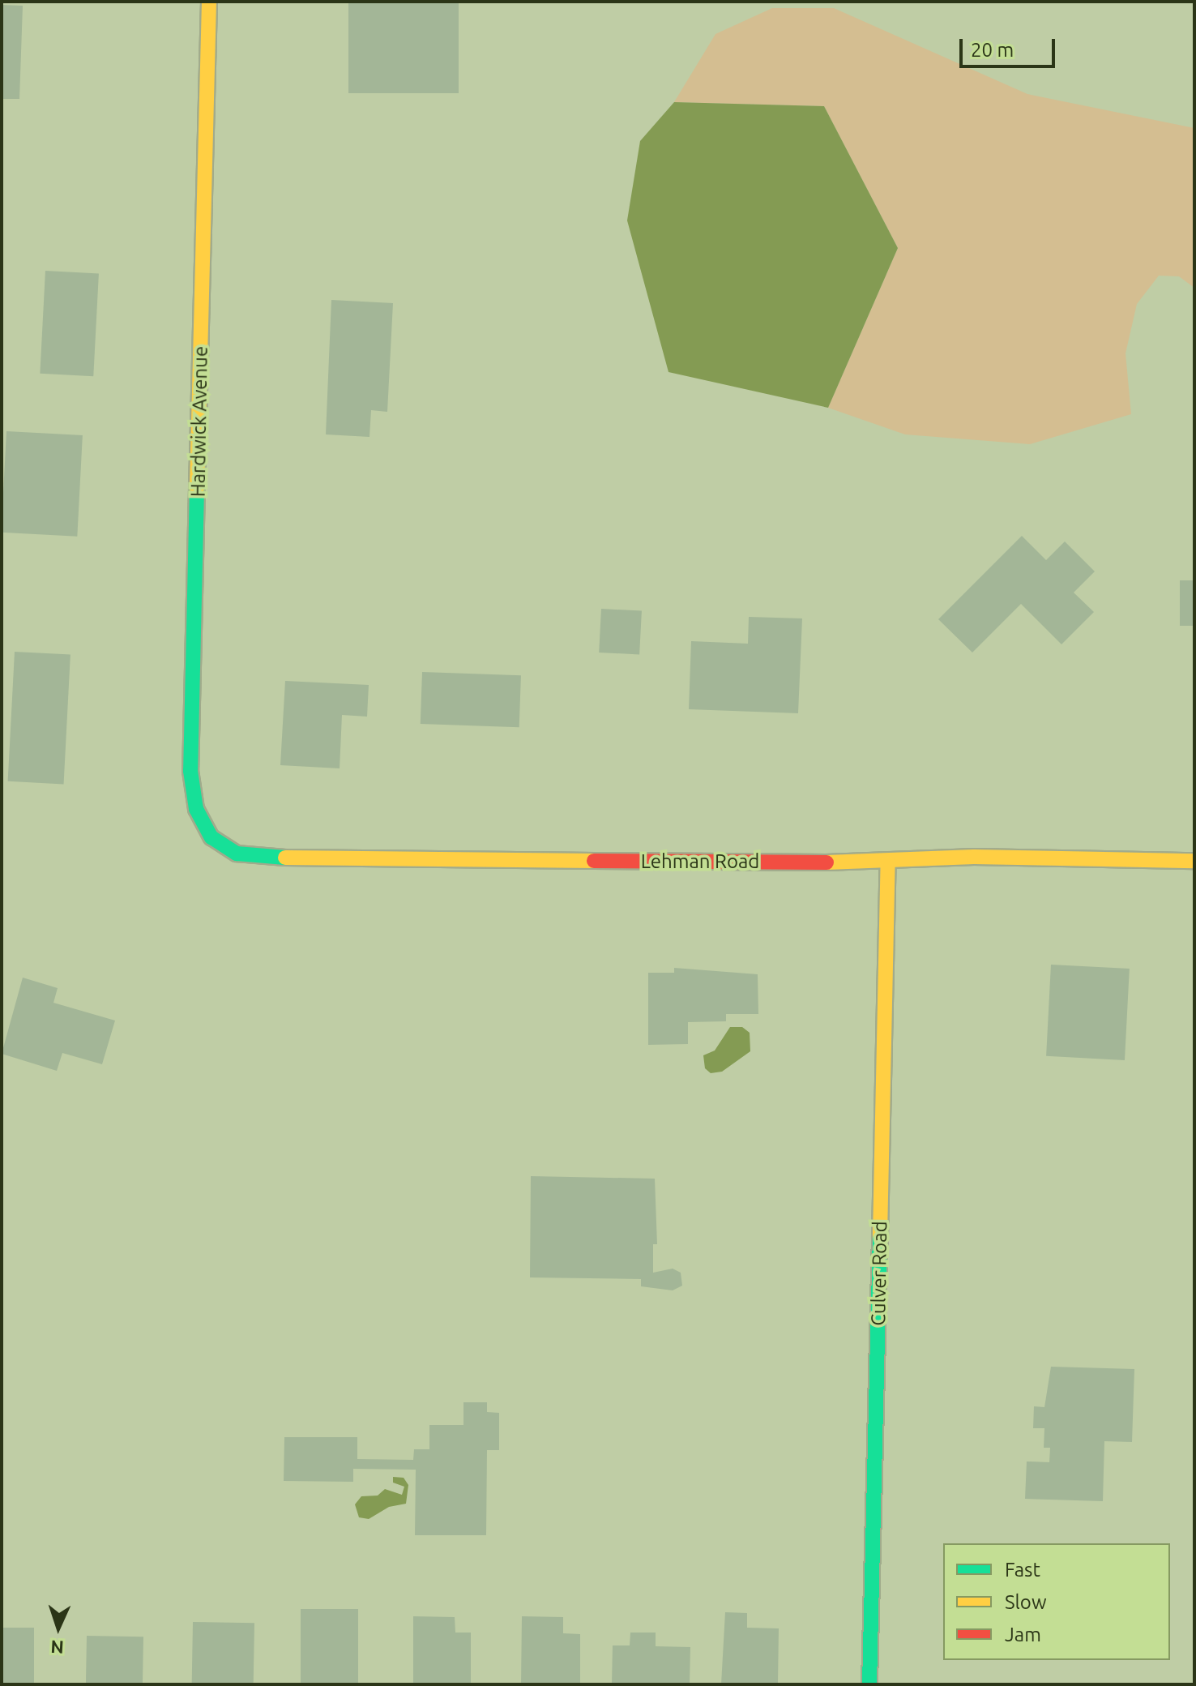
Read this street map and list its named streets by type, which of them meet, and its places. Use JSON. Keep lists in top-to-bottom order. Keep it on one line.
{"streets":{"street":["Hardwick Avenue","Lehman Road","Culver Road"]},"crossings":[["Hardwick Avenue","Lehman Road"],["Lehman Road","Culver Road"]],"legend":["Fast","Slow","Jam"],"scale_bar":"20 m","north":"bottom"}
